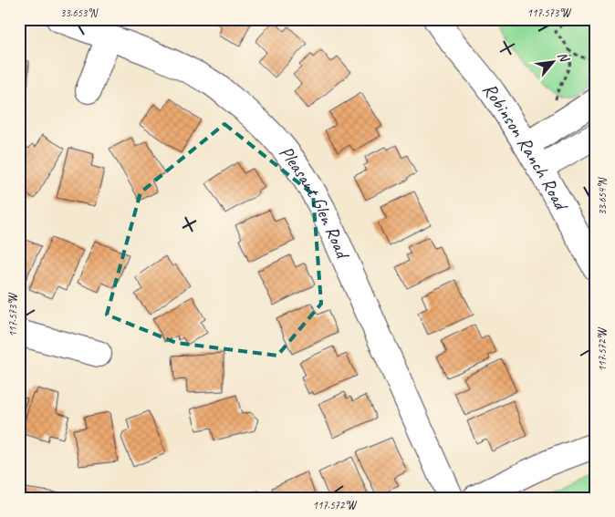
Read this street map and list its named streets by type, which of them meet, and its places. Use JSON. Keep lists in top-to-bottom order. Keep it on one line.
{"streets":{"street":["Robinson Ranch Road","Pleasant Glen Road"]},"north":"top right","coordinates":["33.653°N","117.573°W","33.654°N","117.572°W"]}
